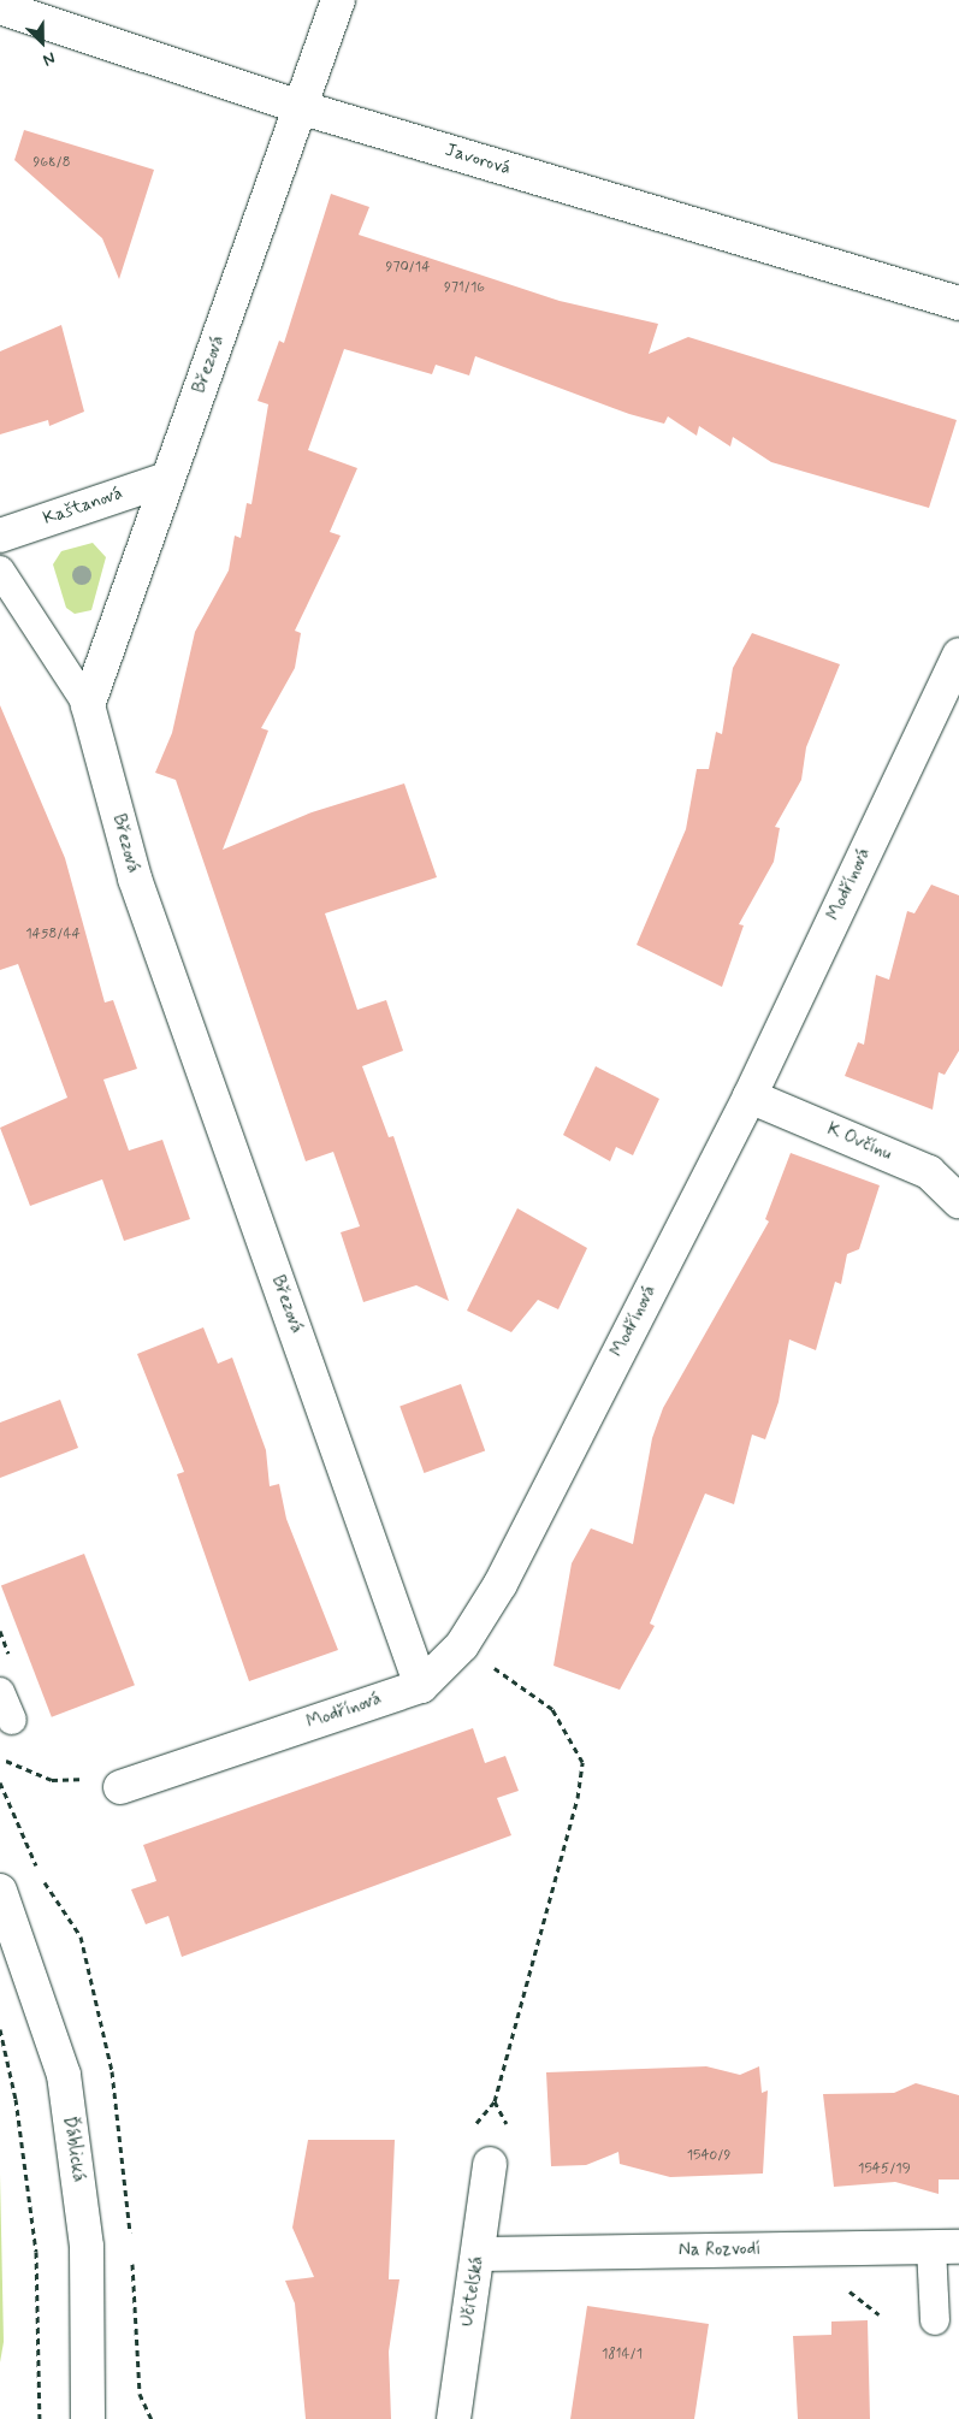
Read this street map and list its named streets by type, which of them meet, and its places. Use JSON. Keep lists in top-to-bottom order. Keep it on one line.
{"streets":{"street":["Javorová","Březová","Kaštanová","Modřínová","K Ovčínu","Ďáblická","Na Rozvodí","Učitelská"]},"crossings":[["Javorová","Březová"],["Březová","Kaštanová"],["Březová","Modřínová"],["Modřínová","K Ovčínu"],["Na Rozvodí","Učitelská"]],"house_numbers":["968/8","970/14","971/16","1458/44","1540/9","1545/19","1814/1"],"north":"bottom right"}
